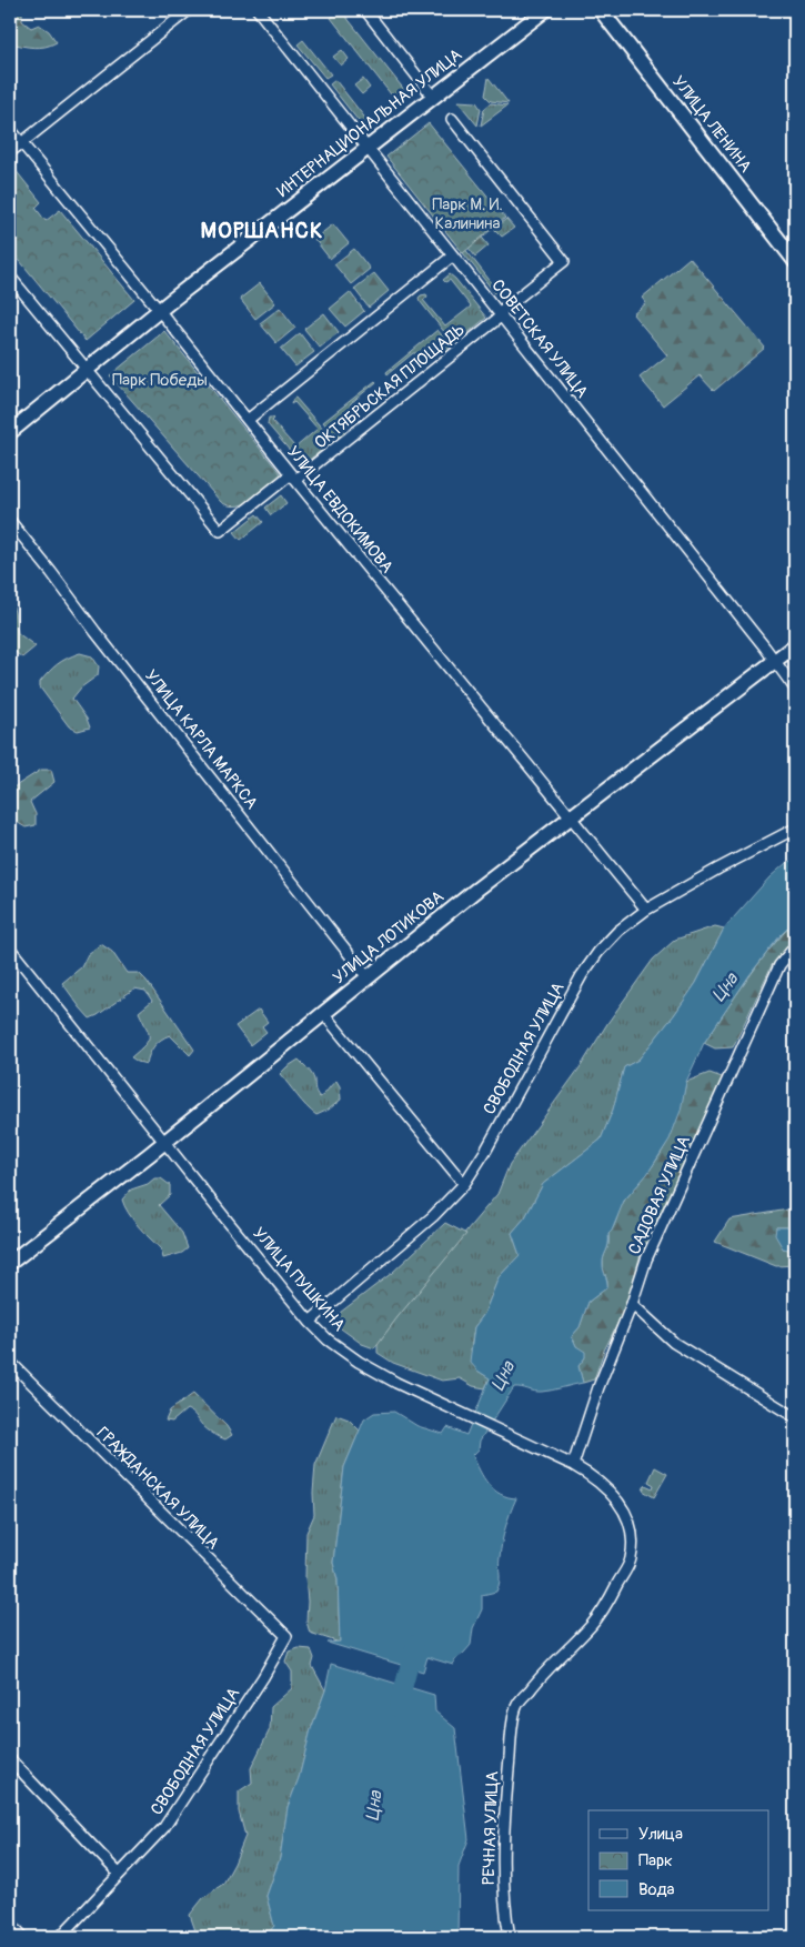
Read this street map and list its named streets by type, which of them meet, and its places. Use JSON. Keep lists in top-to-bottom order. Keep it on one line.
{"streets":{"street":["ИНТЕРНАЦИОНАЛЬНАЯ УЛИЦА","УЛИЦА ЛЕНИНА","СОВЕТСКАЯ УЛИЦА","ОКТЯБРЬСКАЯ ПЛОЩАДЬ","УЛИЦА ЕВДОКИМОВА","УЛИЦА КАРЛА МАРКСА","УЛИЦА ЛОТИКОВА","СВОБОДНАЯ УЛИЦА","САДОВАЯ УЛИЦА","УЛИЦА ПУШКИНА","ГРАЖДАНСКАЯ УЛИЦА","РЕЧНАЯ УЛИЦА"]},"crossings":[["ИНТЕРНАЦИОНАЛЬНАЯ УЛИЦА","СОВЕТСКАЯ УЛИЦА"],["ИНТЕРНАЦИОНАЛЬНАЯ УЛИЦА","ОКТЯБРЬСКАЯ ПЛОЩАДЬ"],["ИНТЕРНАЦИОНАЛЬНАЯ УЛИЦА","УЛИЦА ЕВДОКИМОВА"],["СОВЕТСКАЯ УЛИЦА","ОКТЯБРЬСКАЯ ПЛОЩАДЬ"],["СОВЕТСКАЯ УЛИЦА","УЛИЦА ЛОТИКОВА"],["ОКТЯБРЬСКАЯ ПЛОЩАДЬ","УЛИЦА ЕВДОКИМОВА"],["УЛИЦА ЕВДОКИМОВА","УЛИЦА ЛОТИКОВА"],["УЛИЦА ЕВДОКИМОВА","СВОБОДНАЯ УЛИЦА"],["УЛИЦА КАРЛА МАРКСА","УЛИЦА ЛОТИКОВА"],["УЛИЦА ЛОТИКОВА","УЛИЦА ПУШКИНА"],["СВОБОДНАЯ УЛИЦА","УЛИЦА ПУШКИНА"],["СВОБОДНАЯ УЛИЦА","ГРАЖДАНСКАЯ УЛИЦА"],["САДОВАЯ УЛИЦА","УЛИЦА ПУШКИНА"],["УЛИЦА ПУШКИНА","РЕЧНАЯ УЛИЦА"]],"districts":["МОРШАНСК"],"water":["Цна"],"parks":["Парк М. И. Калинина","Парк Победы"],"legend":["Улица","Парк","Вода"]}
